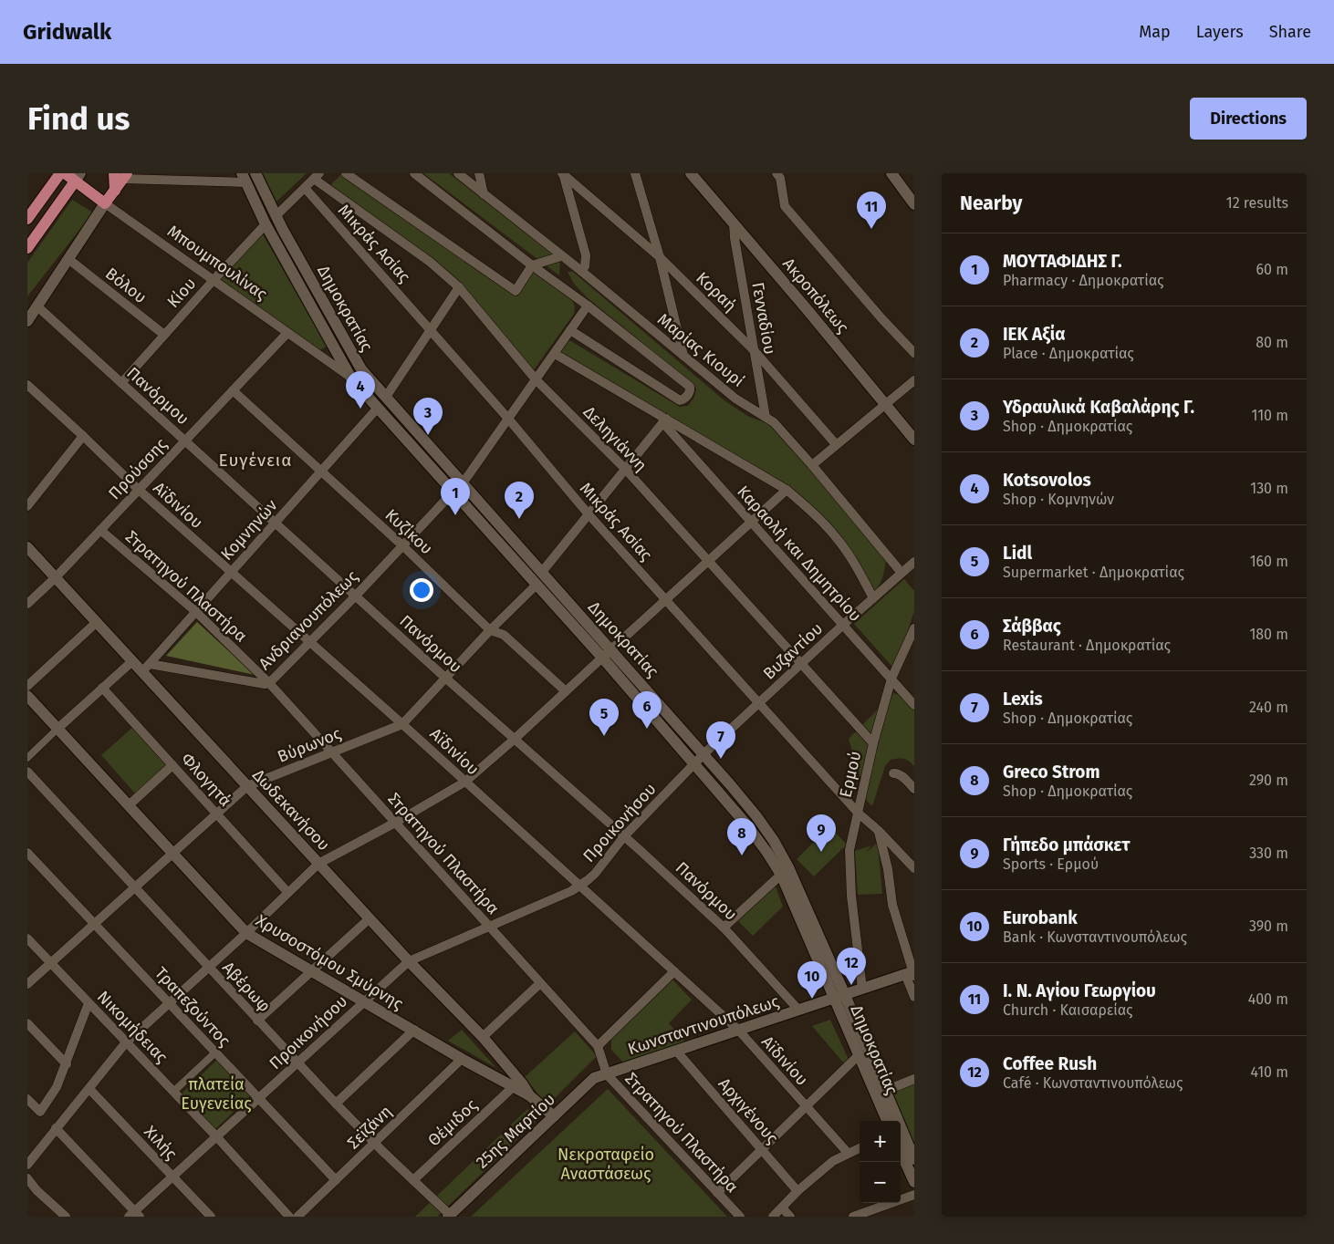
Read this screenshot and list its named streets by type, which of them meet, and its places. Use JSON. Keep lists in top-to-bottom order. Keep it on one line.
{"streets":{"main road":["Μπουμπουλίνας"],"street":["Μικράς Ασίας","Βόλου","Κοραή","Κίου","Ακροπόλεως","Δημοκρατίας","Γενναδίου","Μαρίας Κιουρί","Πανόρμου","Δεληγιάννη","Προύσσης","Αϊδινίου","Κομνηνών","Κυζίκου","Καραολή και Δημητρίου","Στρατηγού Πλαστήρα","Ανδριανουπόλεως","Βυζαντίου","Βύρωνος","Ερμού","Φλογητά","Δωδεκανήσου","Προικονήσου","Χρυσοστόμου Σμύρνης","Αβέρωφ","Τραπεζούντος","Κωνσταντινουπόλεως","Νικομήδειας","Αρχιγένους","Θέμιδος","Σεϊζάνη","25ης Μαρτίου","Χιλής"]},"crossings":[["Μικράς Ασίας","Βυζαντίου"],["Μικράς Ασίας","Ερμού"],["Μπουμπουλίνας","Κίου"],["Μπουμπουλίνας","Δημοκρατίας"],["Μπουμπουλίνας","Προύσσης"],["Βόλου","Κίου"],["Κοραή","Γενναδίου"],["Κίου","Δημοκρατίας"],["Κίου","Πανόρμου"],["Ακροπόλεως","Γενναδίου"],["Δημοκρατίας","Κομνηνών"],["Δημοκρατίας","Ανδριανουπόλεως"],["Δημοκρατίας","Βυζαντίου"],["Δημοκρατίας","Βύρωνος"],["Δημοκρατίας","Προικονήσου"],["Δημοκρατίας","Κωνσταντινουπόλεως"],["Γενναδίου","Μαρίας Κιουρί"],["Μαρίας Κιουρί","Βυζαντίου"],["Πανόρμου","Προύσσης"],["Πανόρμου","Κομνηνών"],["Πανόρμου","Ανδριανουπόλεως"],["Πανόρμου","Βύρωνος"],["Πανόρμου","Προικονήσου"],["Πανόρμου","Κωνσταντινουπόλεως"],["Δεληγιάννη","Βυζαντίου"],["Δεληγιάννη","Ερμού"],["Προύσσης","Αϊδινίου"],["Προύσσης","Κυζίκου"],["Προύσσης","Στρατηγού Πλαστήρα"],["Προύσσης","Δωδεκανήσου"],["Αϊδινίου","Κομνηνών"],["Αϊδινίου","Ανδριανουπόλεως"],["Αϊδινίου","Βύρωνος"],["Αϊδινίου","Προικονήσου"],["Αϊδινίου","Κωνσταντινουπόλεως"],["Κομνηνών","Κυζίκου"],["Κομνηνών","Στρατηγού Πλαστήρα"],["Κομνηνών","Ανδριανουπόλεως"],["Κομνηνών","Δωδεκανήσου"],["Κυζίκου","Ανδριανουπόλεως"],["Κυζίκου","Βύρωνος"],["Καραολή και Δημητρίου","Βυζαντίου"],["Καραολή και Δημητρίου","Ερμού"],["Στρατηγού Πλαστήρα","Ανδριανουπόλεως"],["Στρατηγού Πλαστήρα","Βύρωνος"],["Στρατηγού Πλαστήρα","Προικονήσου"],["Στρατηγού Πλαστήρα","Κωνσταντινουπόλεως"],["Στρατηγού Πλαστήρα","25ης Μαρτίου"],["Ανδριανουπόλεως","Δωδεκανήσου"],["Βυζαντίου","Προικονήσου"],["Βύρωνος","Φλογητά"],["Βύρωνος","Δωδεκανήσου"],["Βύρωνος","Χρυσοστόμου Σμύρνης"],["Βύρωνος","Αβέρωφ"],["Βύρωνος","Τραπεζούντος"],["Βύρωνος","Νικομήδειας"],["Ερμού","Κωνσταντινουπόλεως"],["Δωδεκανήσου","Προικονήσου"],["Δωδεκανήσου","Χρυσοστόμου Σμύρνης"],["Προικονήσου","Χρυσοστόμου Σμύρνης"],["Προικονήσου","Αβέρωφ"],["Προικονήσου","Τραπεζούντος"],["Προικονήσου","Νικομήδειας"],["Προικονήσου","Χιλής"],["Χρυσοστόμου Σμύρνης","Θέμιδος"],["Χρυσοστόμου Σμύρνης","Σεϊζάνη"],["Χρυσοστόμου Σμύρνης","25ης Μαρτίου"],["Αβέρωφ","Θέμιδος"],["Αβέρωφ","Σεϊζάνη"],["Αβέρωφ","25ης Μαρτίου"],["Τραπεζούντος","Σεϊζάνη"],["Κωνσταντινουπόλεως","Αρχιγένους"],["Κωνσταντινουπόλεως","25ης Μαρτίου"]],"districts":["Ευγένεια"],"parks":["πλατεία Ευγενείας","Νεκροταφείο Αναστάσεως"],"page":{"header":"Gridwalk","nav":["Map","Layers","Share"],"buttons":"Directions","title":"Find us","heading":["Nearby","12 results"],"pins":["11","4","3","1","2","6","5","7","9","8","12","10"],"list":[{"mark":"1","name":"ΜΟΥΤΑΦΙΔΗΣ Γ.","note":"Pharmacy · Δημοκρατίας","value":"60 m"},{"mark":"2","name":"ΙΕΚ Αξία","note":"Place · Δημοκρατίας","value":"80 m"},{"mark":"3","name":"Υδραυλικά Καβαλάρης Γ.","note":"Shop · Δημοκρατίας","value":"110 m"},{"mark":"4","name":"Kotsovolos","note":"Shop · Κομνηνών","value":"130 m"},{"mark":"5","name":"Lidl","note":"Supermarket · Δημοκρατίας","value":"160 m"},{"mark":"6","name":"Σάββας","note":"Restaurant · Δημοκρατίας","value":"180 m"},{"mark":"7","name":"Lexis","note":"Shop · Δημοκρατίας","value":"240 m"},{"mark":"8","name":"Greco Strom","note":"Shop · Δημοκρατίας","value":"290 m"},{"mark":"9","name":"Γήπεδο μπάσκετ","note":"Sports · Ερμού","value":"330 m"},{"mark":"10","name":"Eurobank","note":"Bank · Κωνσταντινουπόλεως","value":"390 m"},{"mark":"11","name":"Ι. Ν. Αγίου Γεωργίου","note":"Church · Καισαρείας","value":"400 m"},{"mark":"12","name":"Coffee Rush","note":"Café · Κωνσταντινουπόλεως","value":"410 m"}],"map_buttons":["+","−"]}}
